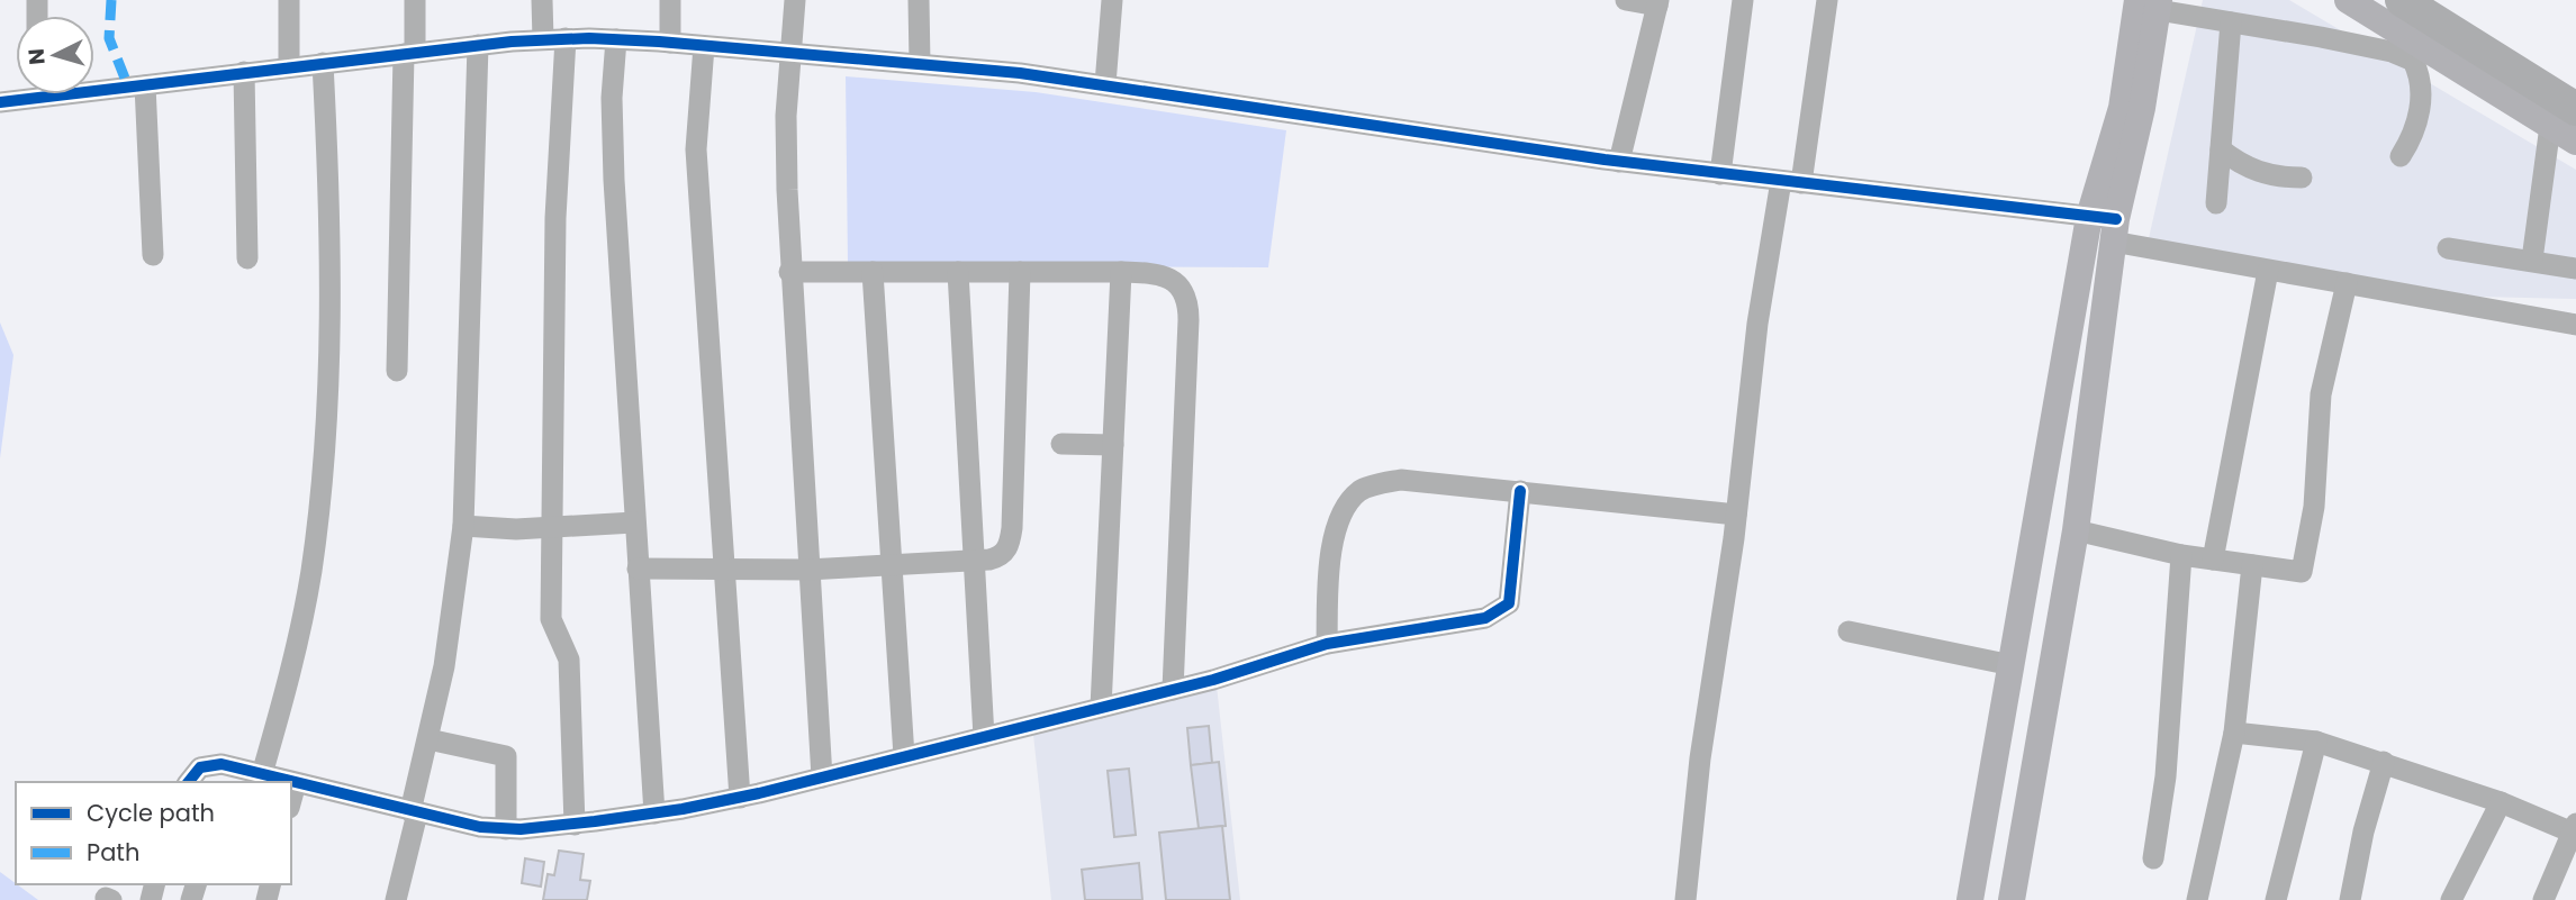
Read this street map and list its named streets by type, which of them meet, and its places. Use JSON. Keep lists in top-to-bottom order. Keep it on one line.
{"legend":["Cycle path","Path"],"north":"left"}
